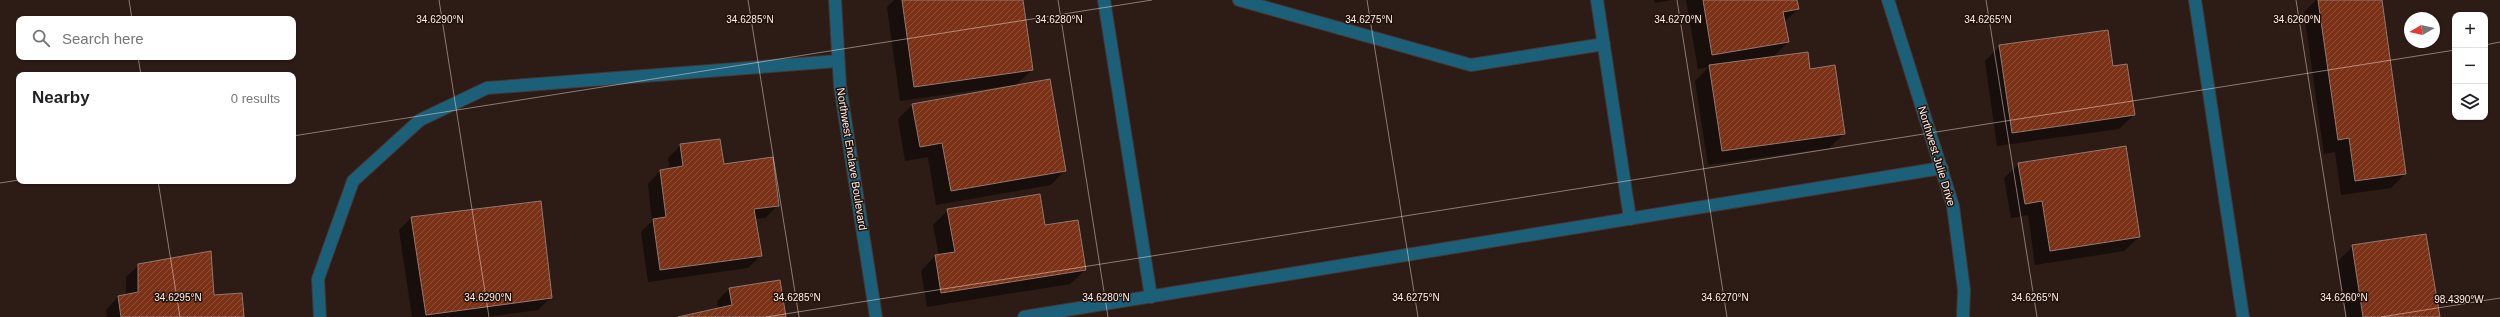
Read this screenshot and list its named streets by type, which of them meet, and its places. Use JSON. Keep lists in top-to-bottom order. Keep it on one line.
{"streets":{"street":["Northwest Julie Drive","Northwest Enclave Boulevard"]},"north":"left","page":{"map_buttons":["+","−"],"search":"Search here","heading":["Nearby","0 results"]},"coordinates":["34.6290°N","34.6285°N","34.6270°N","34.6280°N","34.6275°N","34.6265°N","34.6260°N","34.6295°N","98.4390°W"]}
